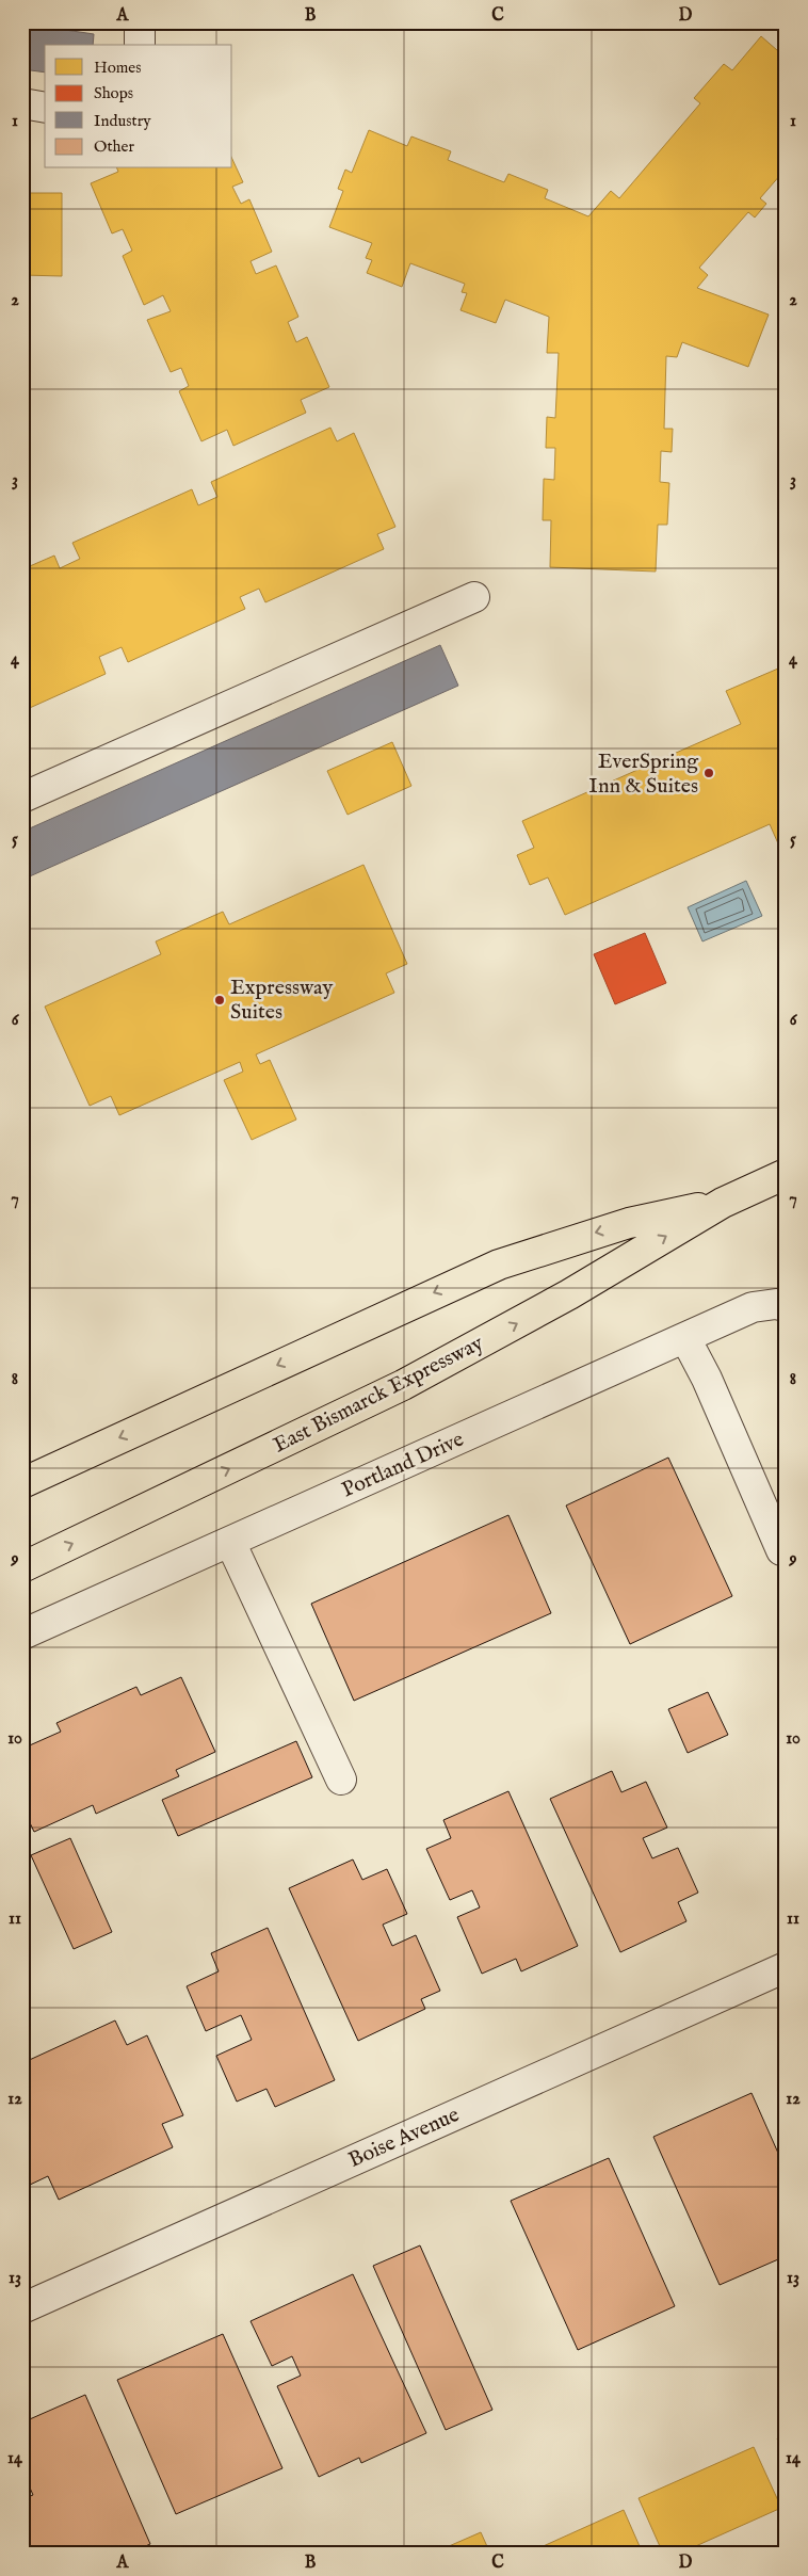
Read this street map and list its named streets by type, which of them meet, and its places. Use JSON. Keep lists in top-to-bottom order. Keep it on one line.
{"streets":{"main road":["East Bismarck Expressway"],"street":["Portland Drive","Boise Avenue"]},"places":["EverSpring Inn & Suites","Expressway Suites"],"legend":["Homes","Shops","Industry","Other"],"grid":{"columns":["A","B","C","D"],"rows":["1","2","3","4","5","6","7","8","9","10","11","12","13","14"]}}
